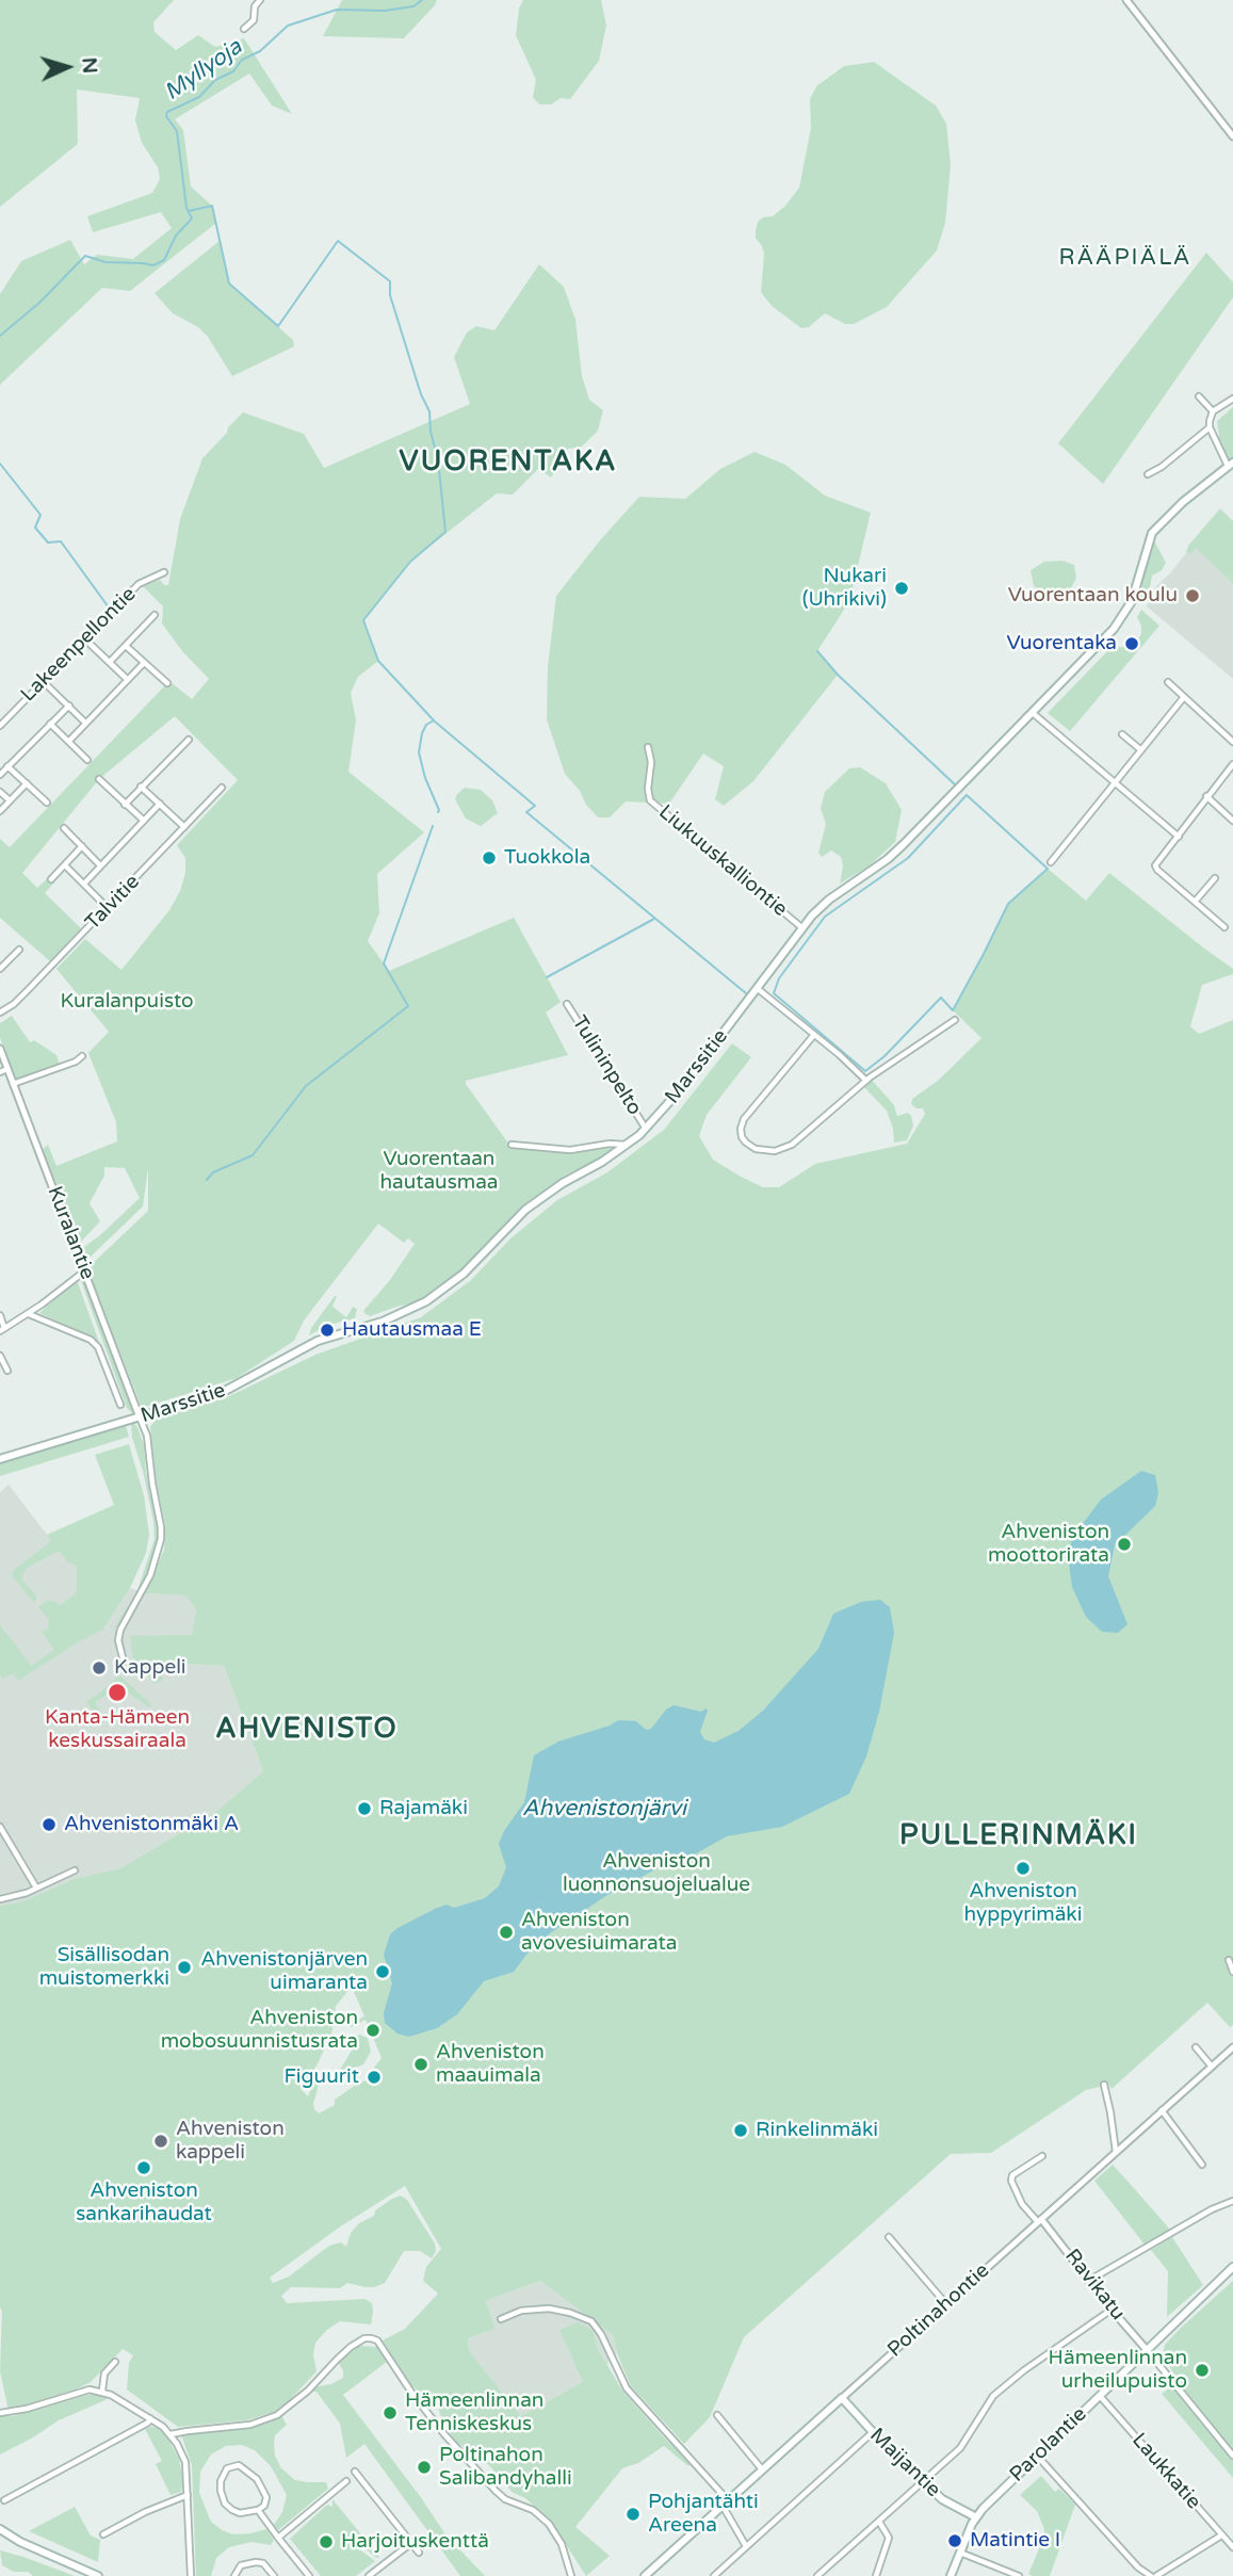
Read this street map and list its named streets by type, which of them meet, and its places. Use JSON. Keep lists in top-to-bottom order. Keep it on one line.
{"streets":{"main road":["Marssitie","Poltinahontie","Parolantie","Maijantie"],"street":["Lakeenpellontie","Liukuuskalliontie","Talvitie","Tulininpelto","Kuralantie","Ravikatu","Laukkatie"]},"crossings":[["Liukuuskalliontie","Marssitie"],["Tulininpelto","Marssitie"],["Marssitie","Kuralantie"],["Ravikatu","Poltinahontie"],["Ravikatu","Parolantie"],["Poltinahontie","Maijantie"],["Parolantie","Maijantie"],["Parolantie","Laukkatie"]],"districts":["RÄÄPIÄLÄ","VUORENTAKA","AHVENISTO","PULLERINMÄKI"],"water":["Myllyoja","Ahvenistonjärvi"],"parks":["Kuralanpuisto","Vuorentaan hautausmaa","Ahveniston luonnonsuojelualue"],"places":["Nukari (Uhrikivi)","Vuorentaan koulu","Vuorentaka","Tuokkola","Hautausmaa E","Ahveniston moottorirata","Kappeli","Kanta-Hämeen keskussairaala","Rajamäki","Ahvenistonmäki A","Ahveniston hyppyrimäki","Ahveniston avovesiuimarata","Sisällisodan muistomerkki","Ahvenistonjärven uimaranta","Ahveniston mobosuunnistusrata","Ahveniston maauimala","Figuurit","Rinkelinmäki","Ahveniston kappeli","Ahveniston sankarihaudat","Hämeenlinnan urheilupuisto","Hämeenlinnan Tenniskeskus","Poltinahon Salibandyhalli","Pohjantähti Areena","Matintie I","Harjoituskenttä"],"north":"right"}
